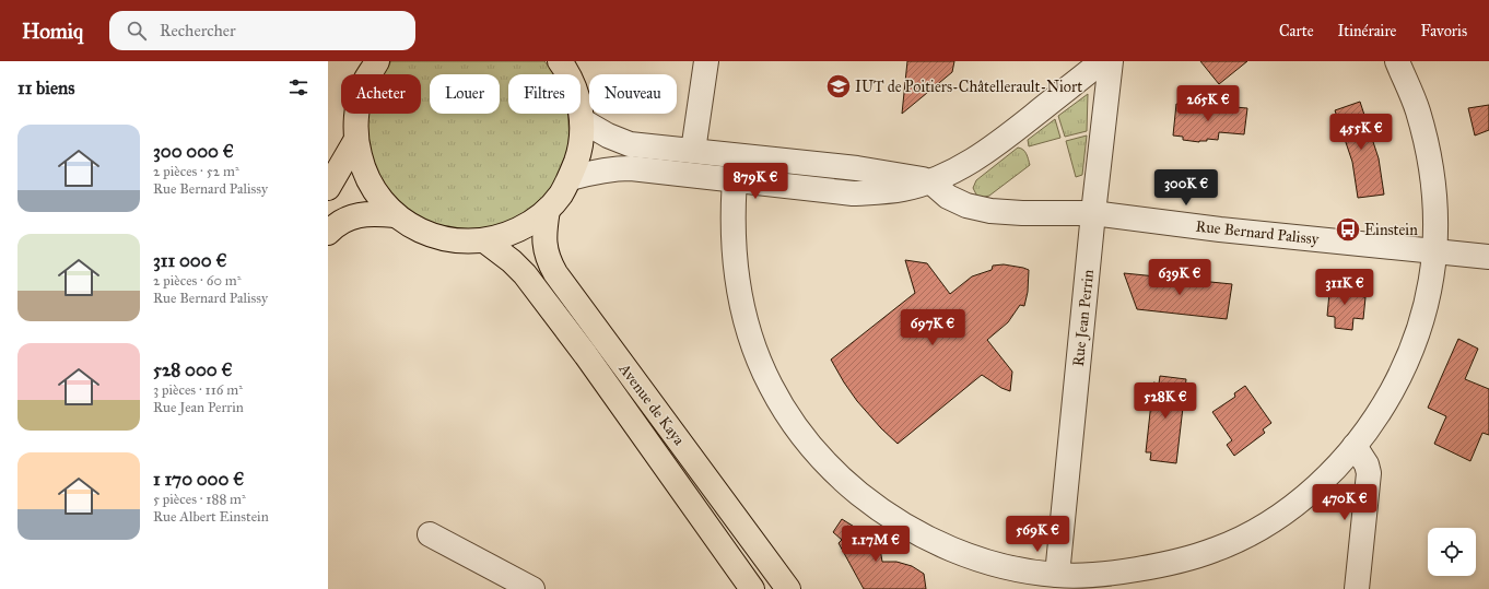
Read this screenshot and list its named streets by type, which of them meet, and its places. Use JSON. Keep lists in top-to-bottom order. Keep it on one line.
{"streets":{"main road":["Avenue de Kaya"],"street":["Rue Bernard Palissy","Rue Jean Perrin"]},"crossings":[["Rue Bernard Palissy","Rue Jean Perrin"]],"places":{"school or university":["IUT de Poitiers-Châtellerault-Niort"],"bus stop":["Einstein"]},"page":{"header":"Homiq","search":"Rechercher","nav":["Carte","Itinéraire","Favoris"],"heading":"11 biens","chip":["Acheter","Louer","Filtres","Nouveau"],"price":["265K €","455K €","879K €","300K €","639K €","311K €","697K €","528K €","470K €","569K €","1.17M €"],"list":[{"name":"300 000 €","note":"2 pièces · 52 m² · Rue Bernard Palissy"},{"name":"311 000 €","note":"2 pièces · 60 m² · Rue Bernard Palissy"},{"name":"528 000 €","note":"3 pièces · 116 m² · Rue Jean Perrin"},{"name":"1 170 000 €","note":"5 pièces · 188 m² · Rue Albert Einstein"}]}}
